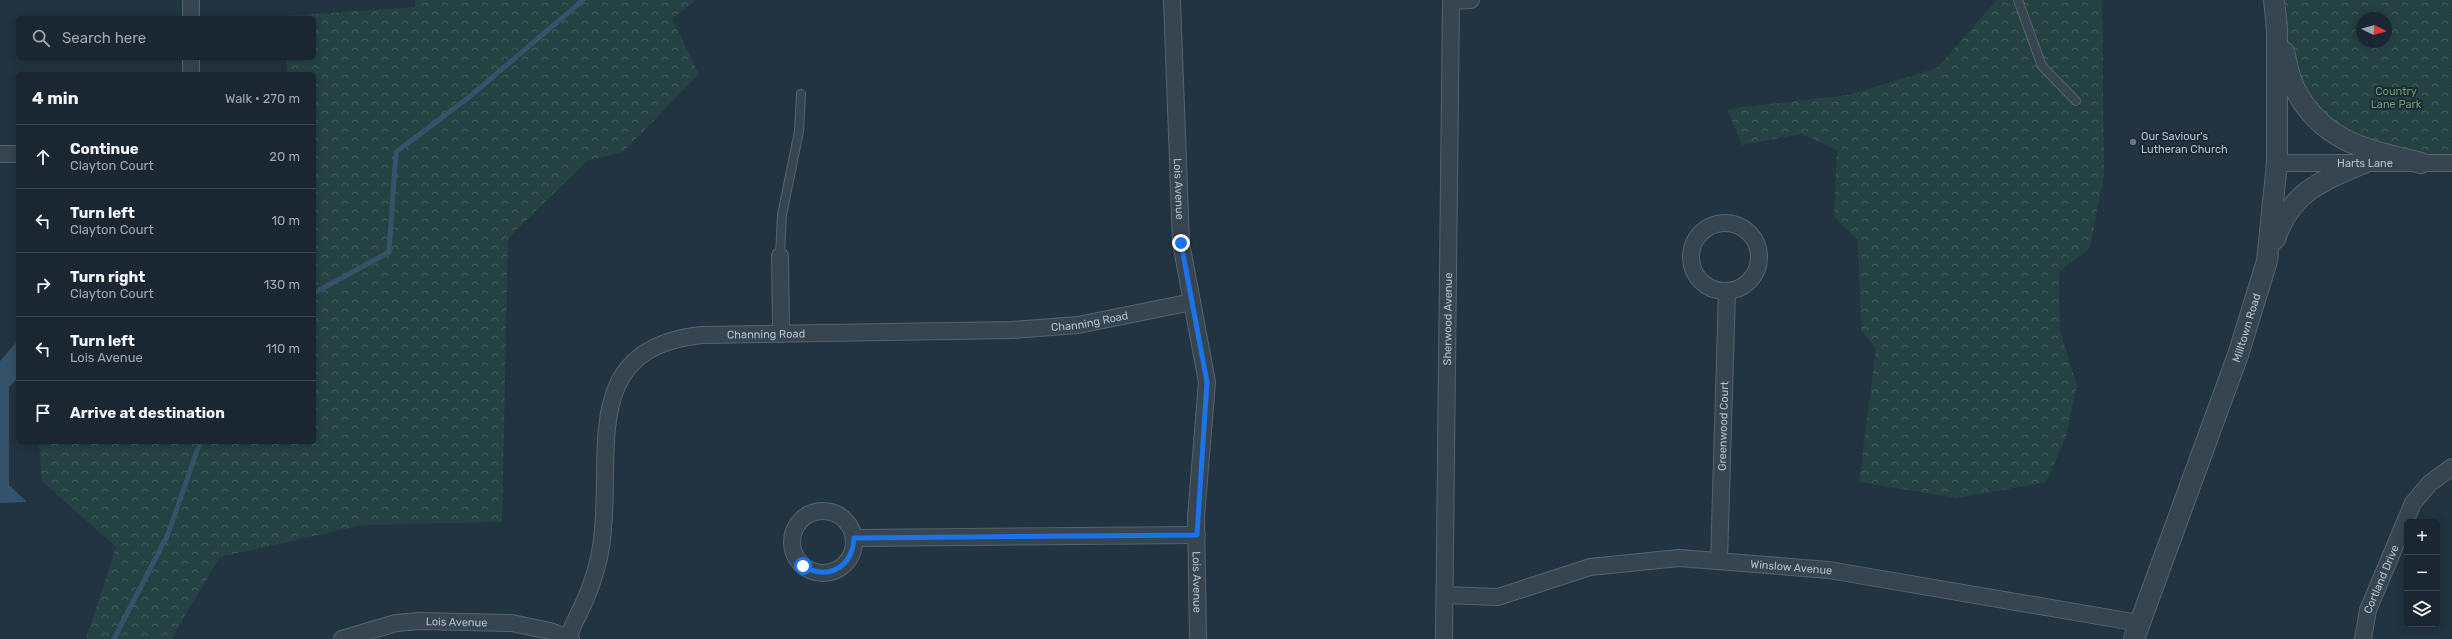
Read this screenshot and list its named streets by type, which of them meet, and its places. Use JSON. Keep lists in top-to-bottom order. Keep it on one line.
{"streets":{"street":["Harts Lane","Lois Avenue","Sherwood Avenue","Channing Road","Milltown Road","Greenwood Court","Winslow Avenue","Cortland Drive"]},"crossings":[["Harts Lane","Milltown Road"],["Lois Avenue","Channing Road"],["Sherwood Avenue","Winslow Avenue"],["Milltown Road","Winslow Avenue"],["Greenwood Court","Winslow Avenue"]],"parks":["Country Lane Park"],"places":["Our Saviour's Lutheran Church"],"north":"right","page":{"search":"Search here","heading":["4 min","Walk · 270 m"],"list":[["Continue","Clayton Court","20 m"],["Turn left","Clayton Court","10 m"],["Turn right","Clayton Court","130 m"],["Turn left","Lois Avenue","110 m"],"Arrive at destination"],"map_buttons":["+","−"]}}
